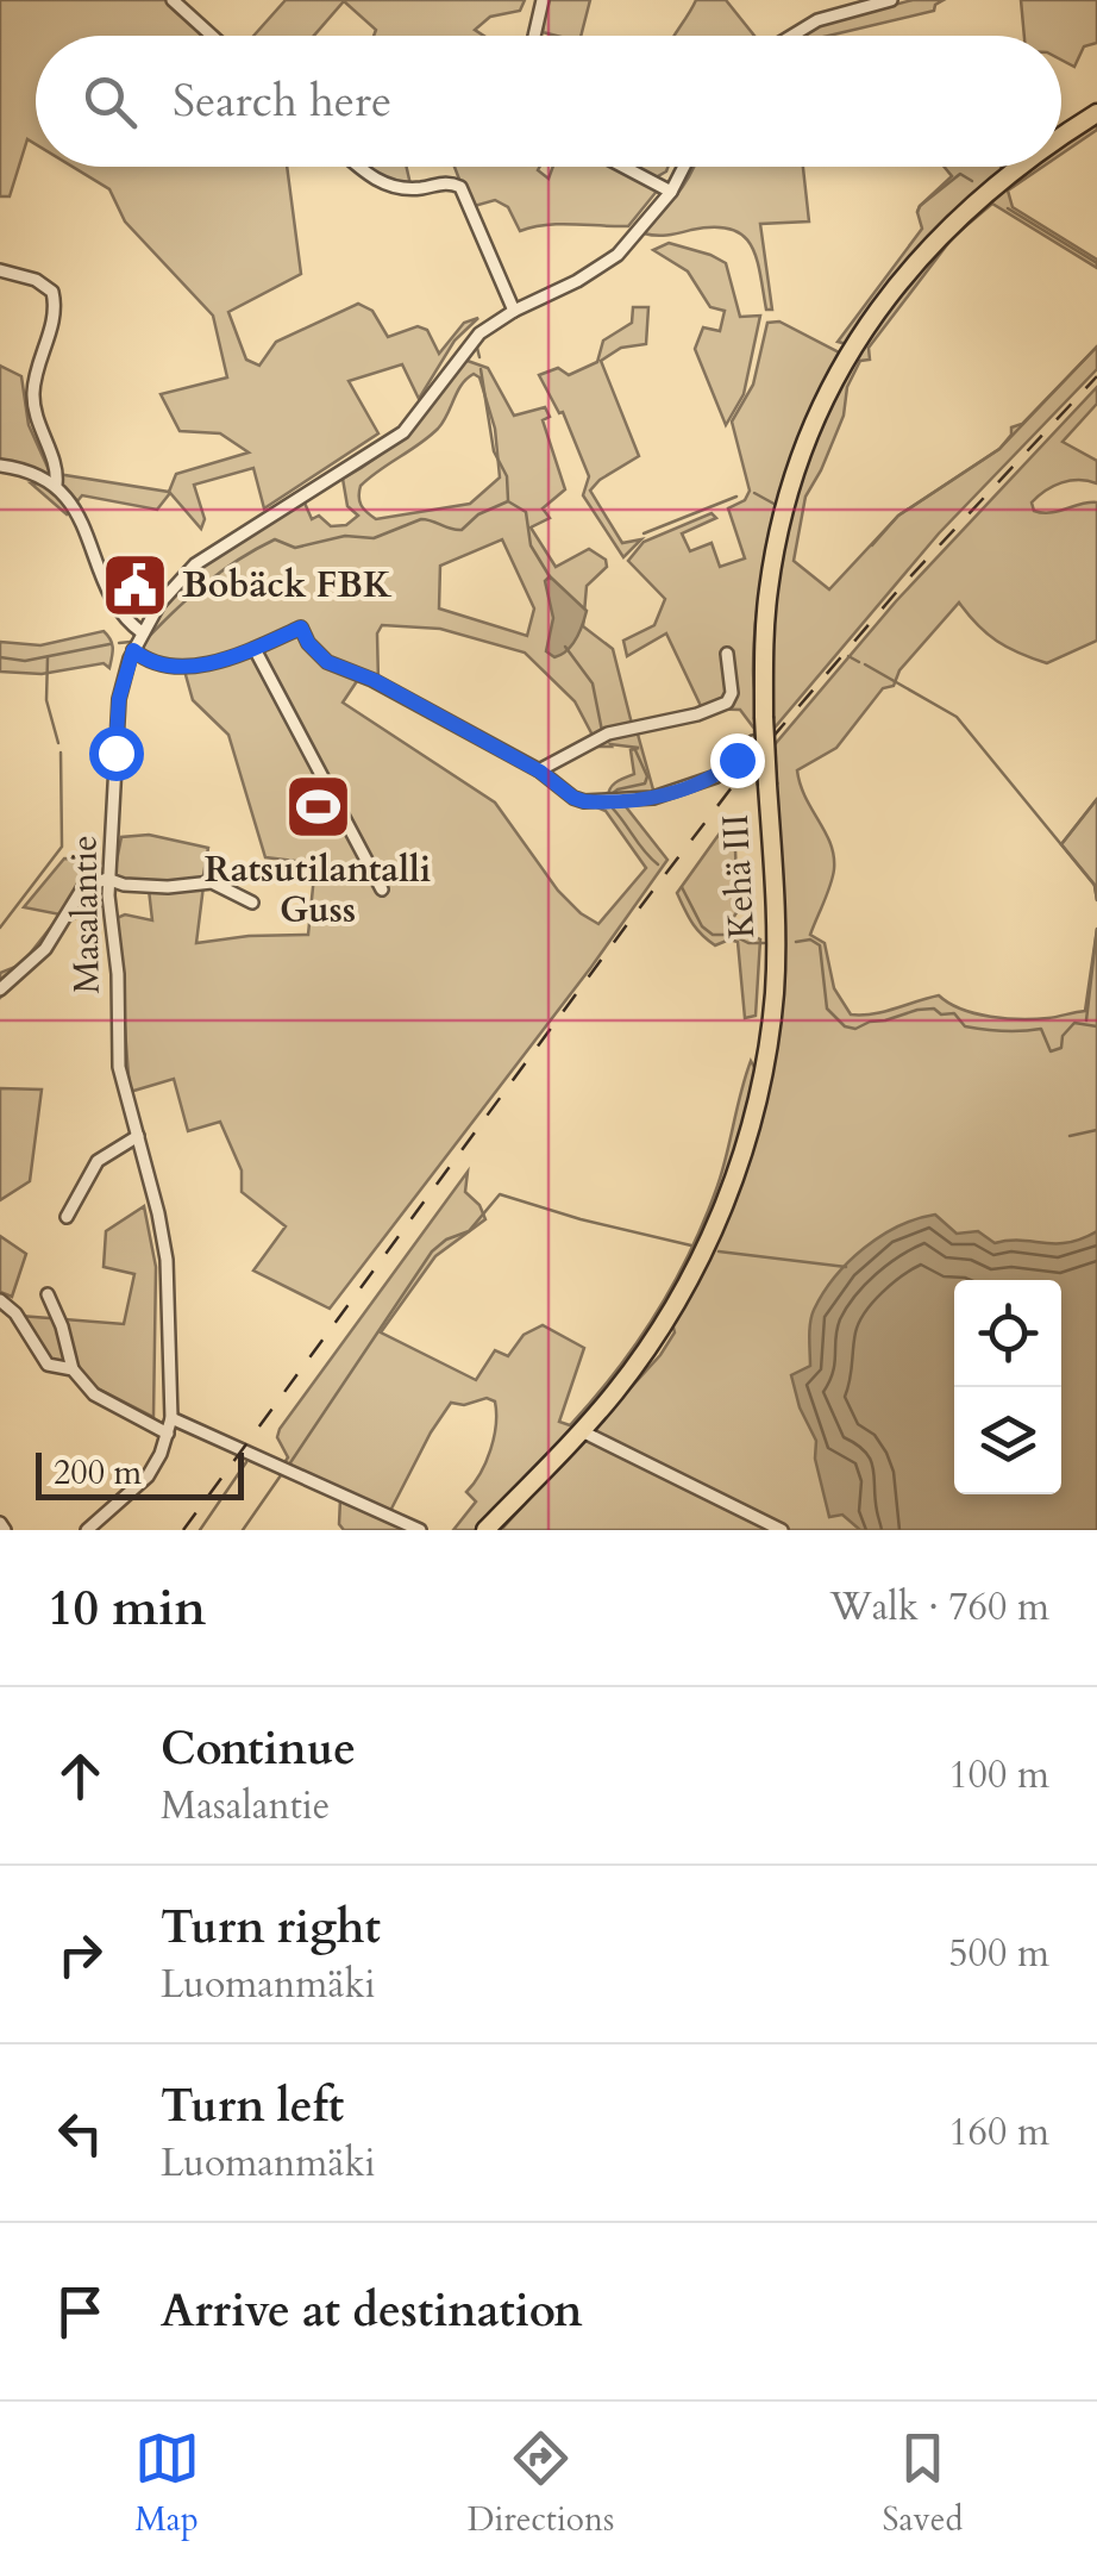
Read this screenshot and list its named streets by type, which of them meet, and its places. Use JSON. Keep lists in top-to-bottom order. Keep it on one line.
{"streets":{"highway":["Kehä III"],"street":["Masalantie"]},"places":{"public building":["Bobäck FBK"],"sports":["Ratsutilantalli Guss"]},"scale_bar":"200 m","page":{"search":"Search here","scale":"200 m","heading":["10 min","Walk · 760 m"],"list":[["Continue","Masalantie","100 m"],["Turn right","Luomanmäki","500 m"],["Turn left","Luomanmäki","160 m"],"Arrive at destination"],"nav":["Map","Directions","Saved"]}}
